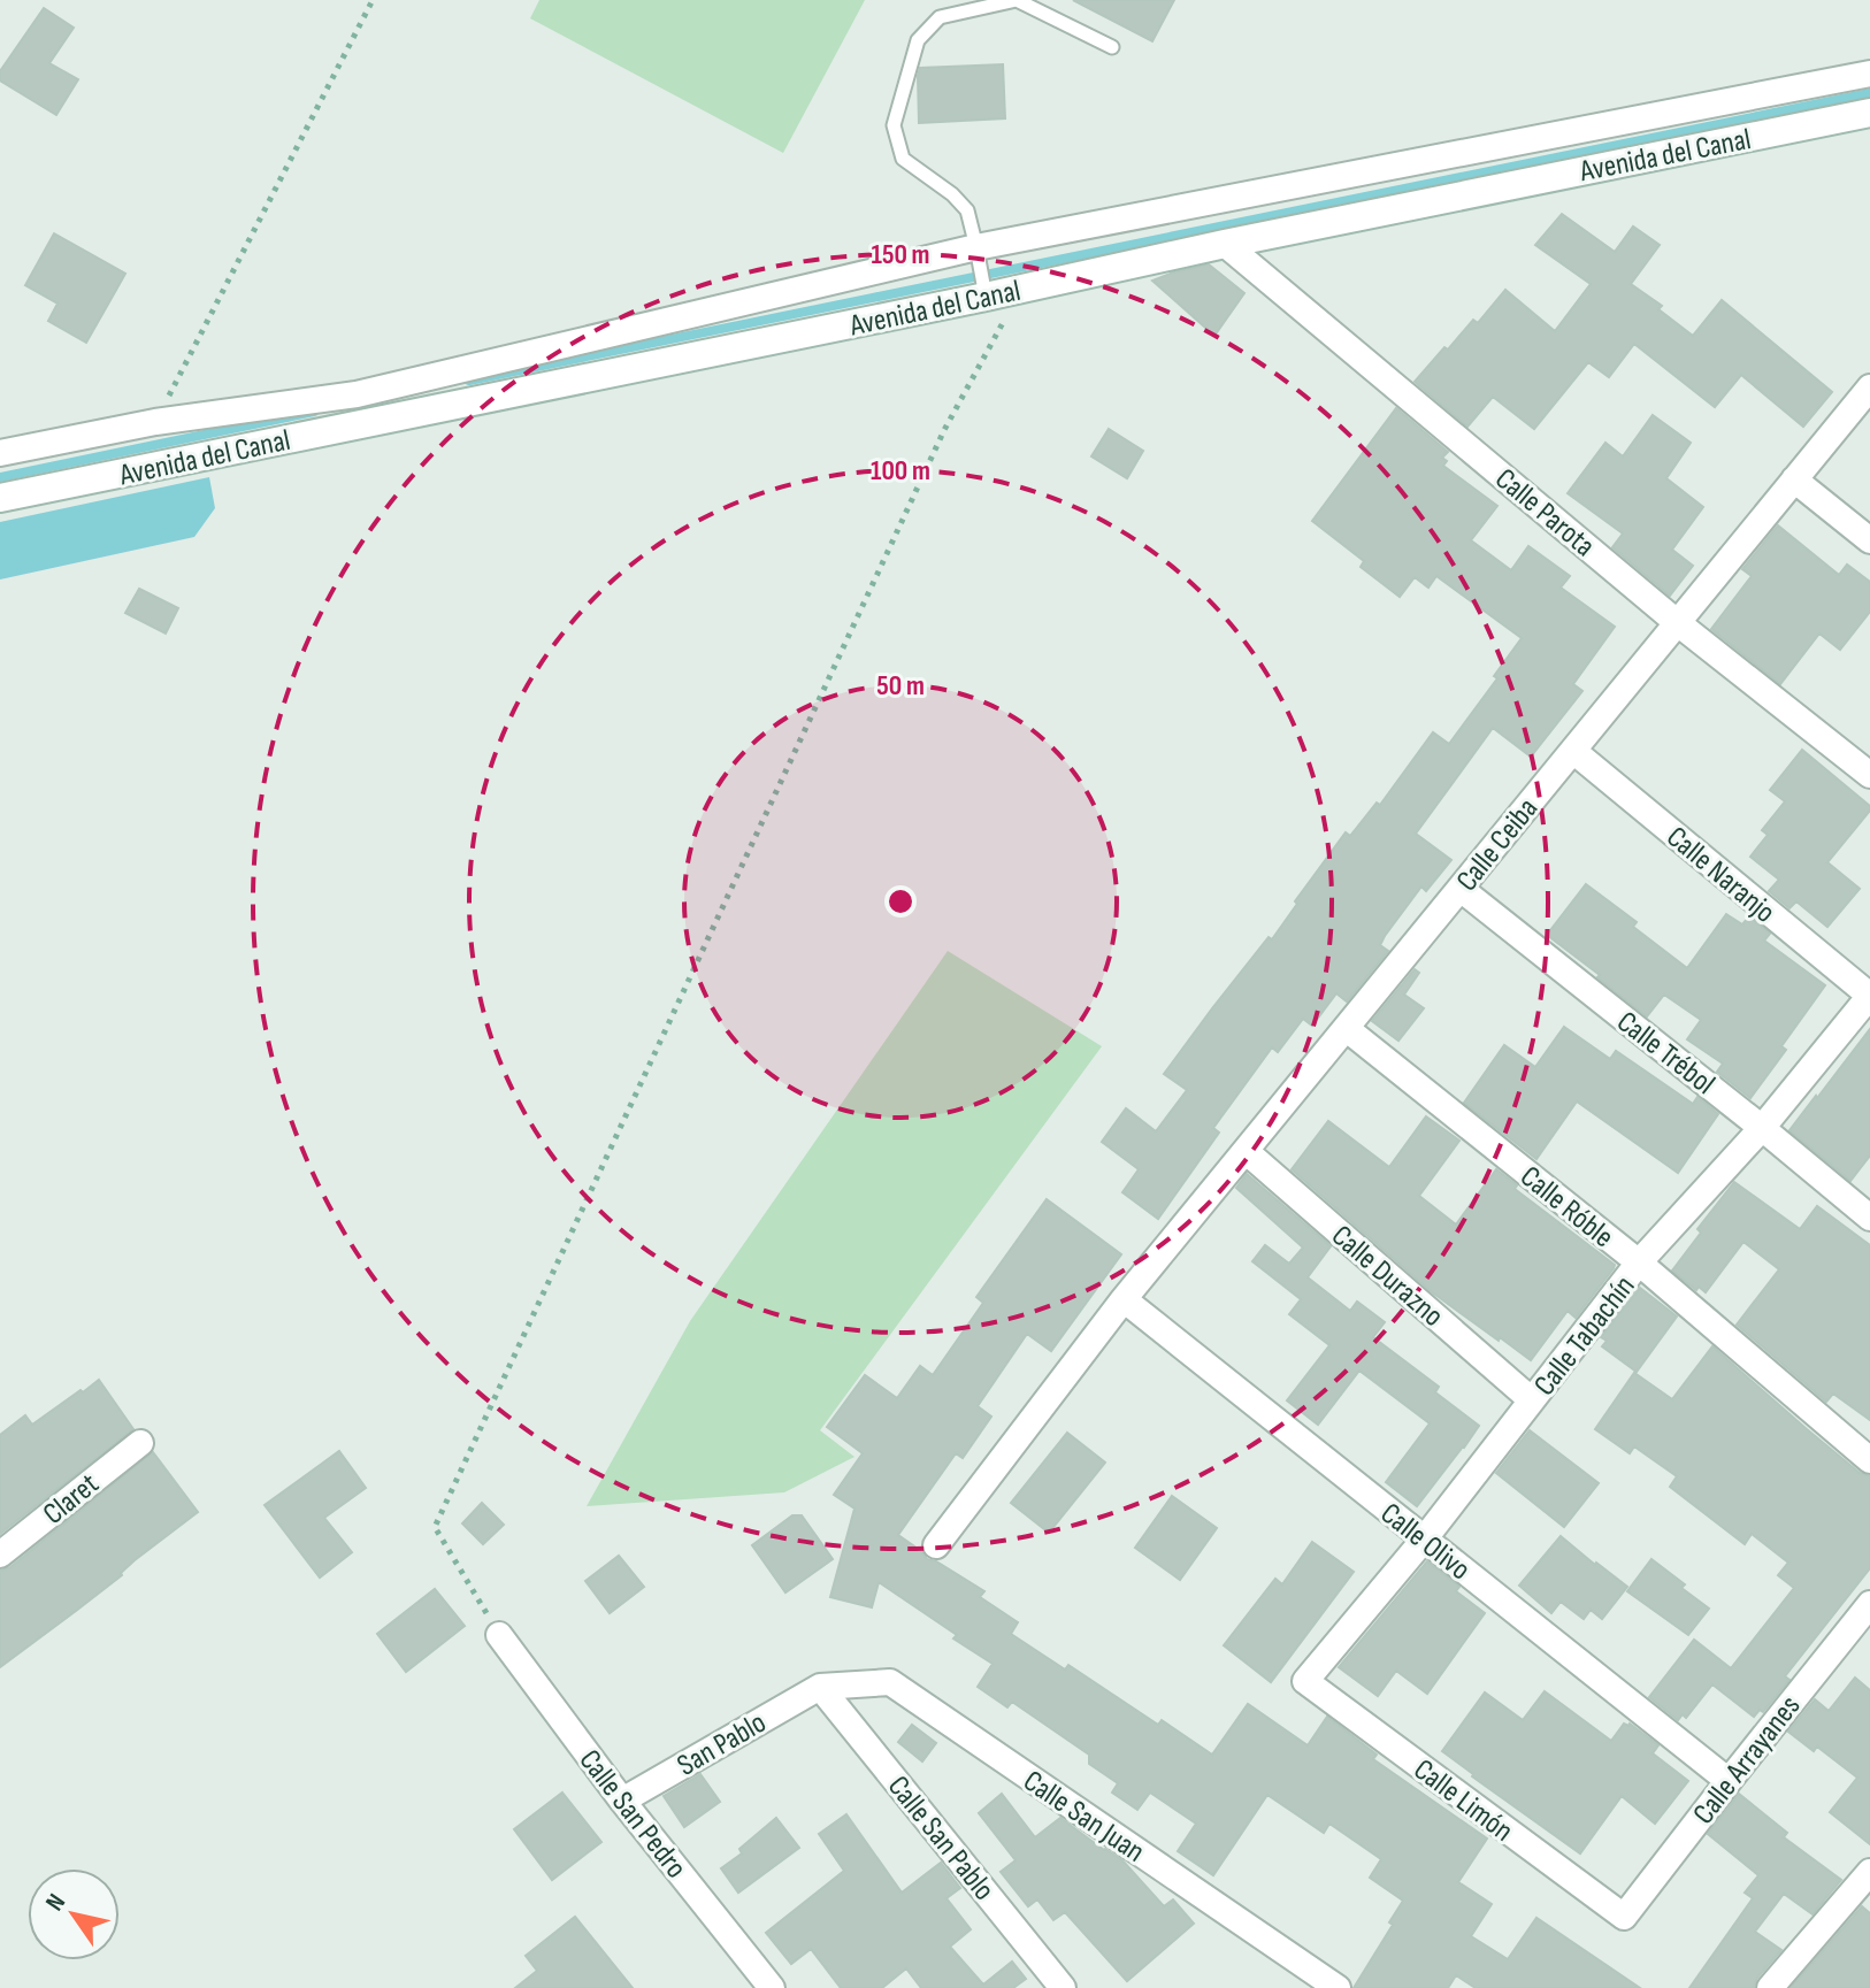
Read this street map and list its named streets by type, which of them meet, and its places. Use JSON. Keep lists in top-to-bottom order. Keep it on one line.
{"streets":{"street":["Avenida del Canal","Calle Parota","Calle Ceiba","Calle Naranjo","Calle Trébol","Calle Róble","Calle Durazno","Calle Tabachín","Claret","Calle Olivo","San Pablo","Calle Arrayanes","Calle Limón","Calle San Pedro","Calle San Juan","Calle San Pablo"]},"crossings":[["Avenida del Canal","Calle Parota"],["Calle Parota","Calle Ceiba"],["Calle Ceiba","Calle Naranjo"],["Calle Ceiba","Calle Trébol"],["Calle Ceiba","Calle Róble"],["Calle Ceiba","Calle Durazno"],["Calle Ceiba","Calle Olivo"],["Calle Naranjo","Calle Tabachín"],["Calle Trébol","Calle Tabachín"],["Calle Róble","Calle Tabachín"],["Calle Durazno","Calle Tabachín"],["Calle Tabachín","Calle Olivo"],["Calle Tabachín","Calle Limón"],["Calle Olivo","Calle Arrayanes"],["San Pablo","Calle San Pedro"],["San Pablo","Calle San Juan"],["San Pablo","Calle San Pablo"],["Calle Arrayanes","Calle Limón"],["Calle San Juan","Calle San Pablo"]],"north":"top left","rings":["150 m","100 m","50 m"]}
